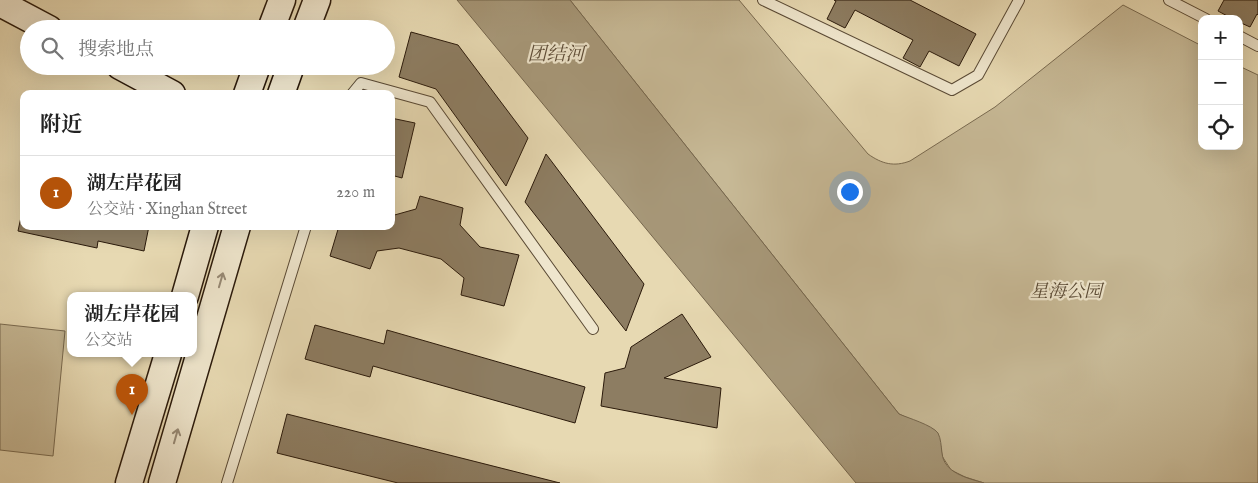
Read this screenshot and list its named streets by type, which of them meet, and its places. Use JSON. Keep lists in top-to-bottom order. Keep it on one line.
{"water":["团结河"],"parks":["星海公园"],"page":{"map_buttons":["+","−"],"search":"搜索地点","heading":"附近","list":[{"mark":"1","name":"湖左岸花园","note":"公交站 · Xinghan Street","value":"220 m"}],"popup":["湖左岸花园","公交站"],"pins":"1"}}
